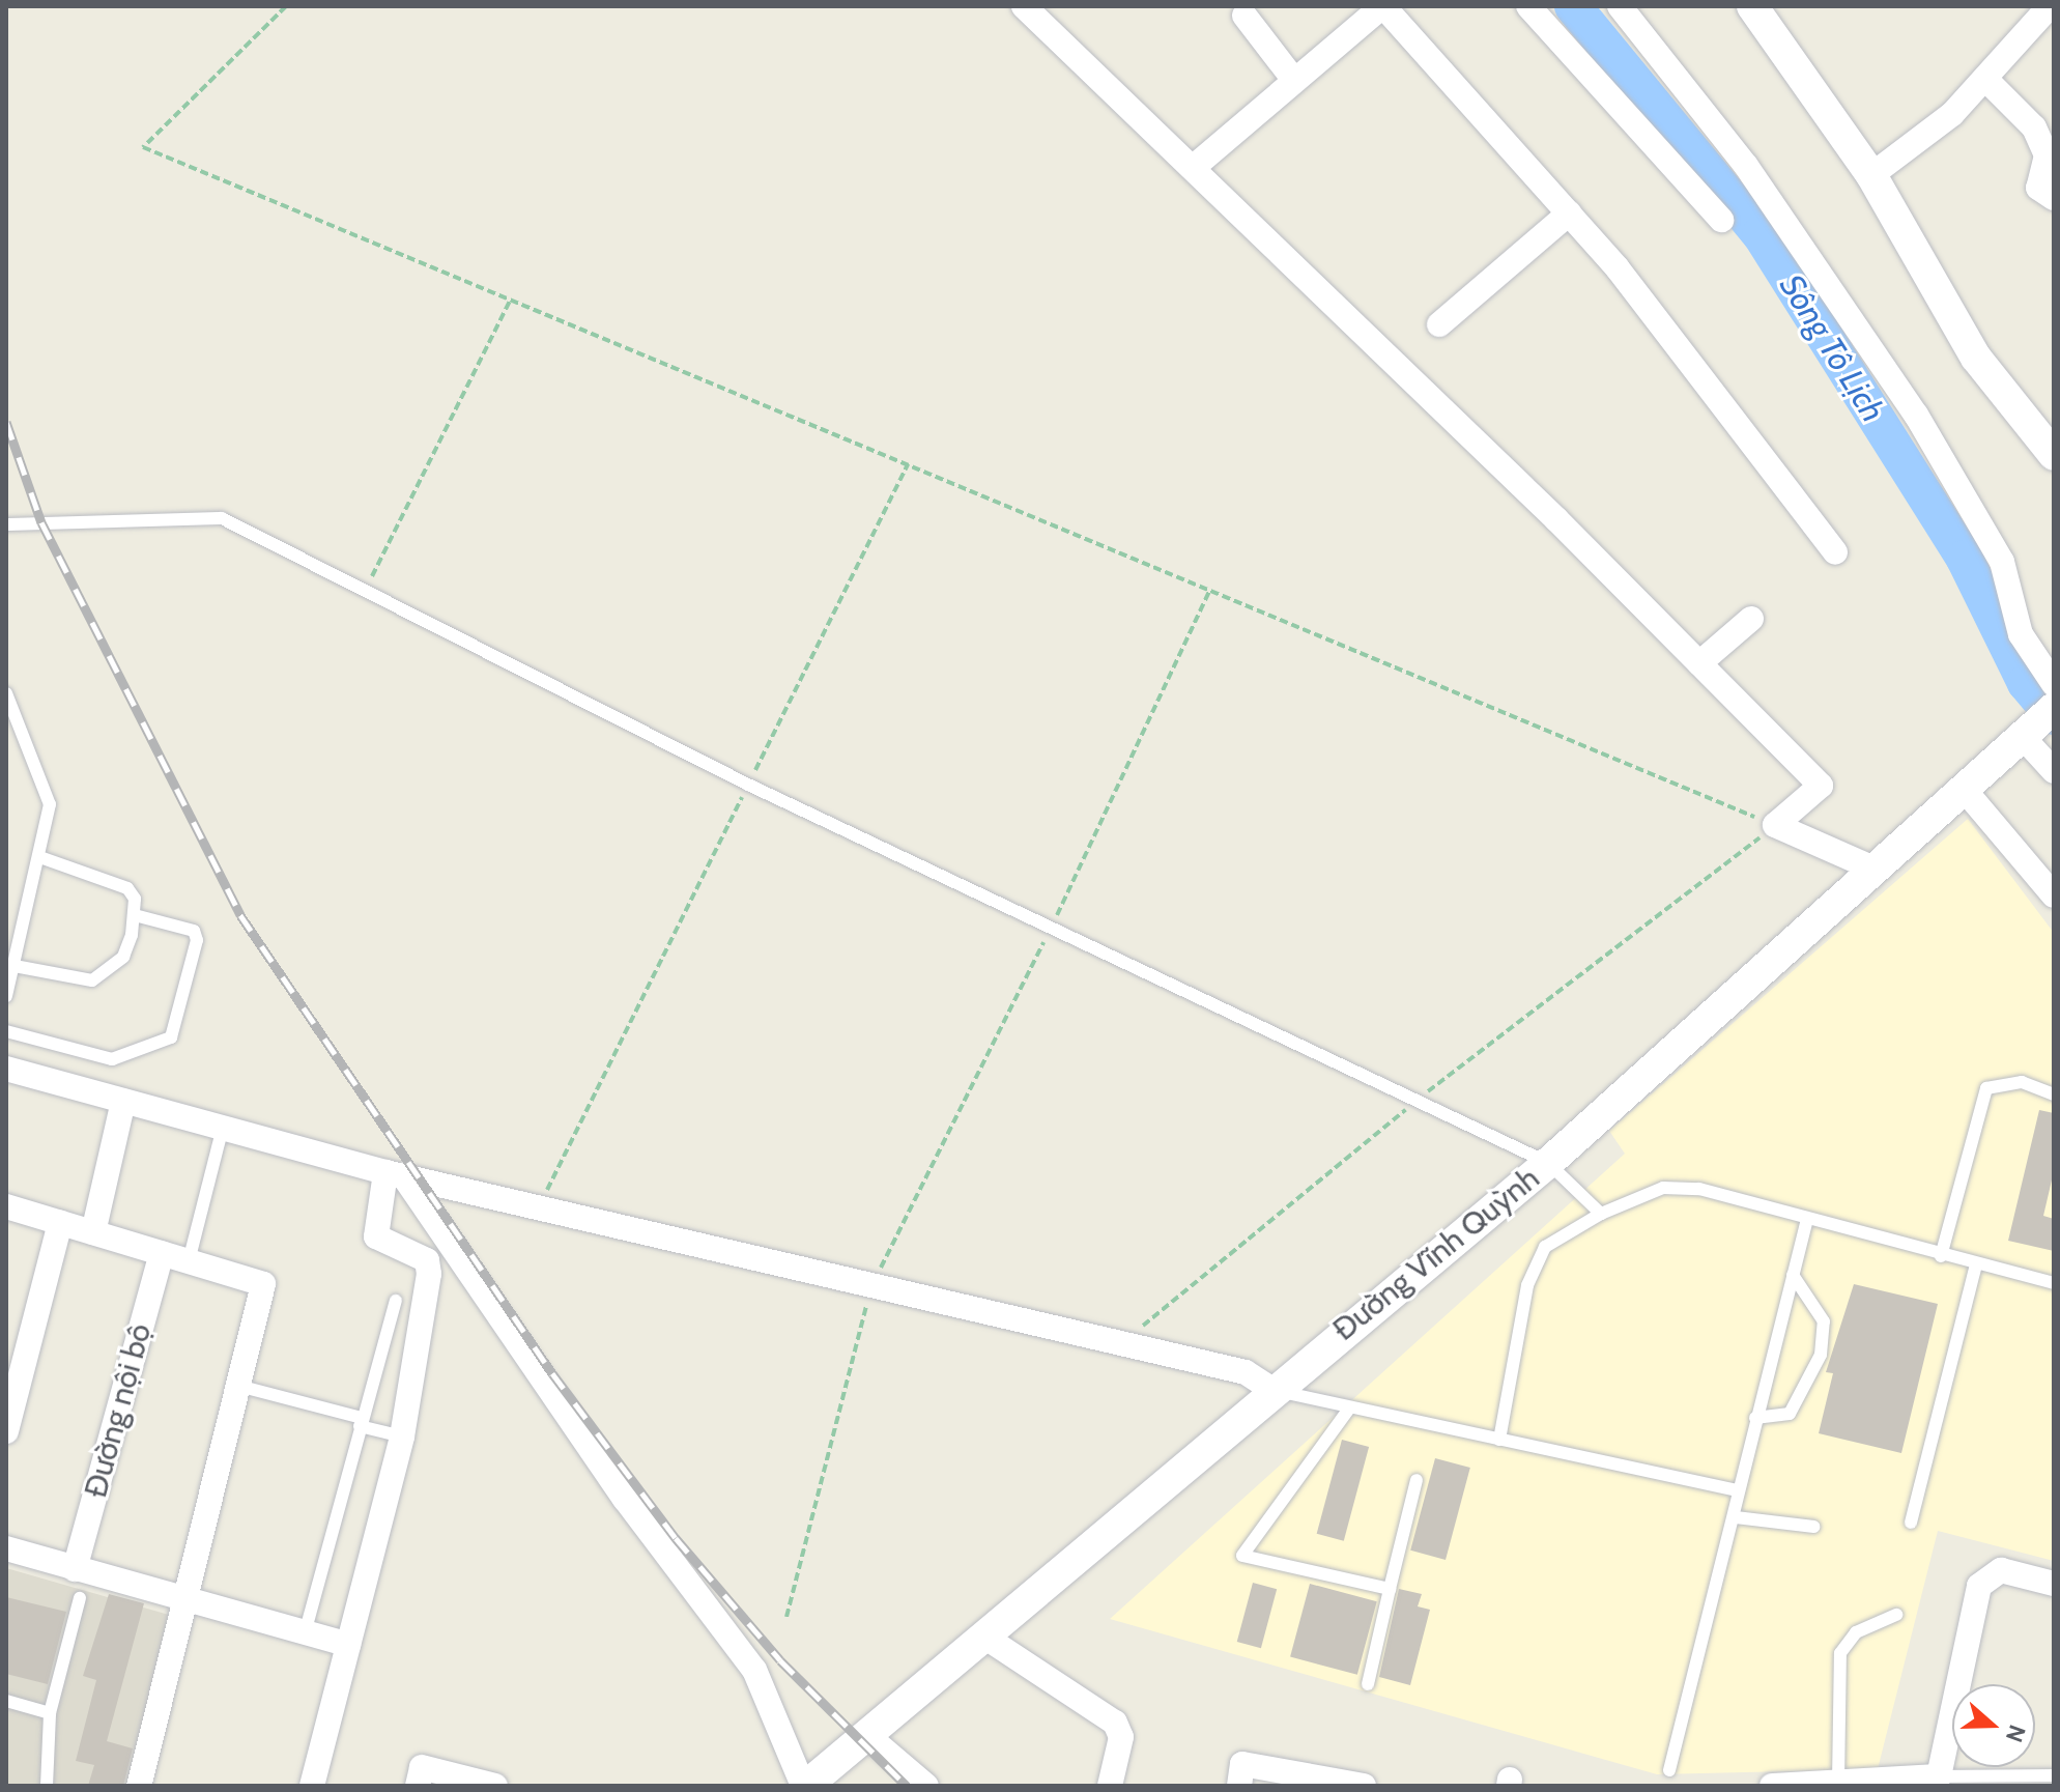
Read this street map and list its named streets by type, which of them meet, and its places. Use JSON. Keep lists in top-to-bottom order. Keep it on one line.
{"streets":{"street":["Đường Vĩnh Quỳnh","Đường nội bộ"]},"water":["Sông Tô Lịch"],"north":"right"}
